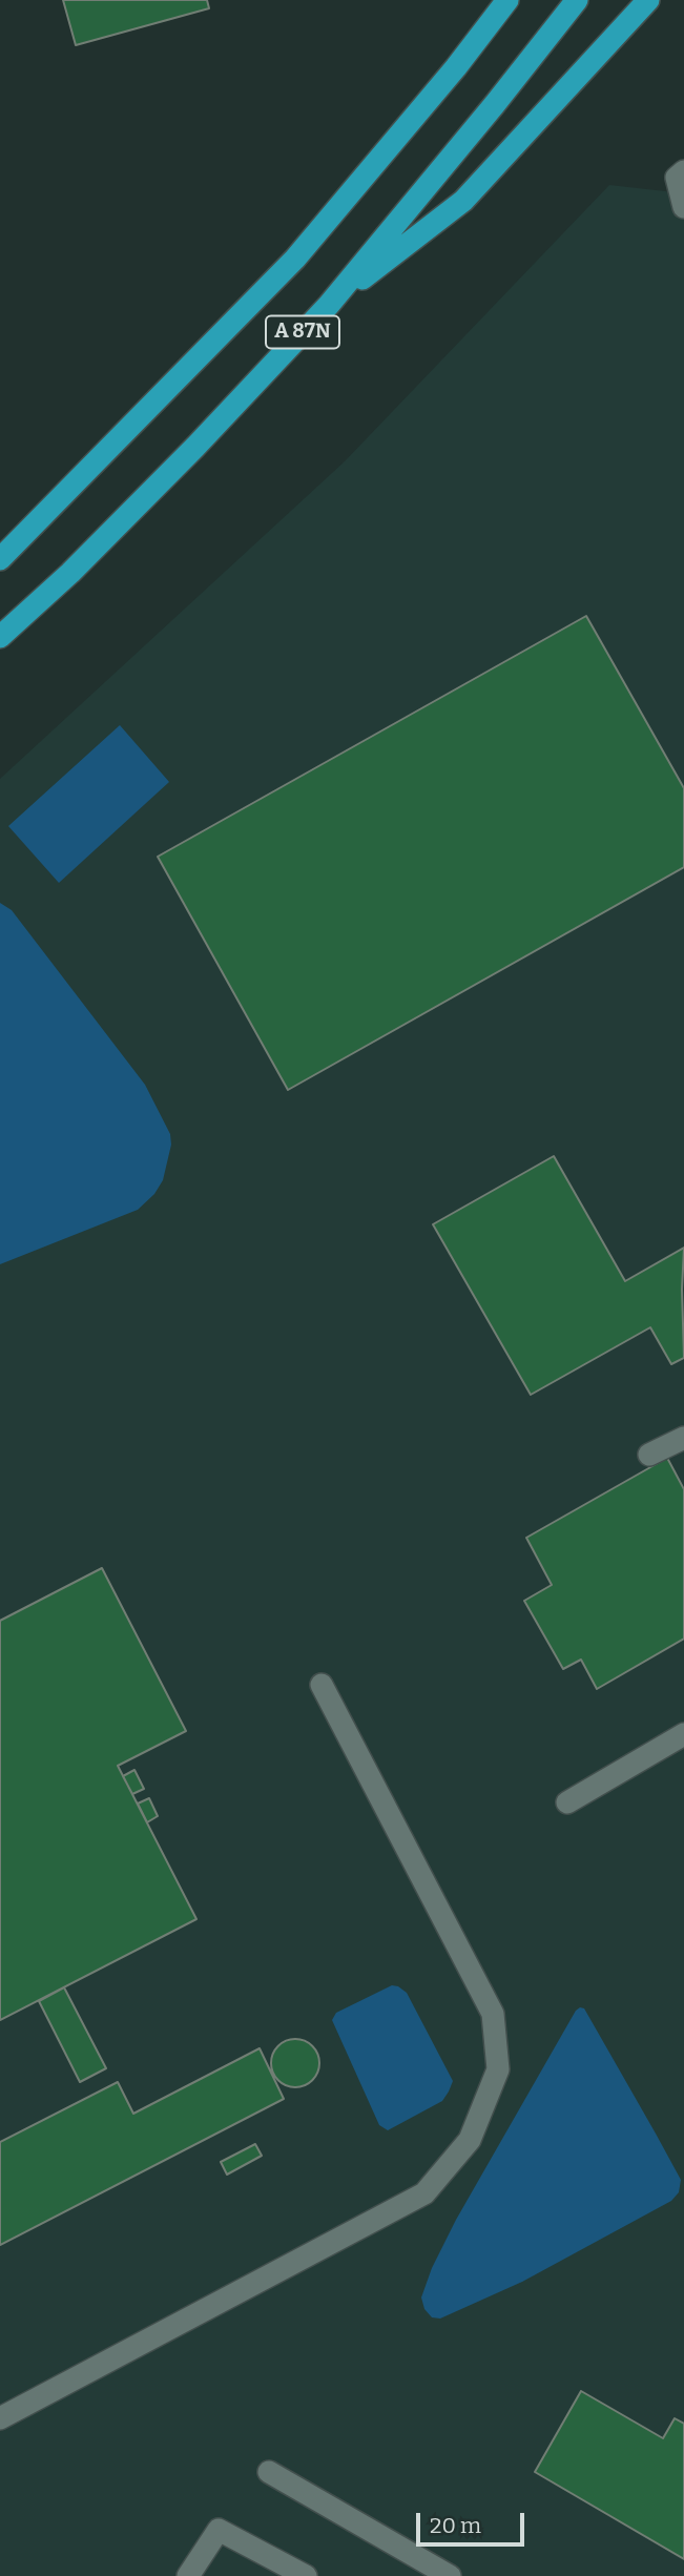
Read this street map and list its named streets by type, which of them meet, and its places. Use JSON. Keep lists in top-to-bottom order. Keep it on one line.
{"streets":{"highway":["A 87N"]},"scale_bar":"20 m"}
